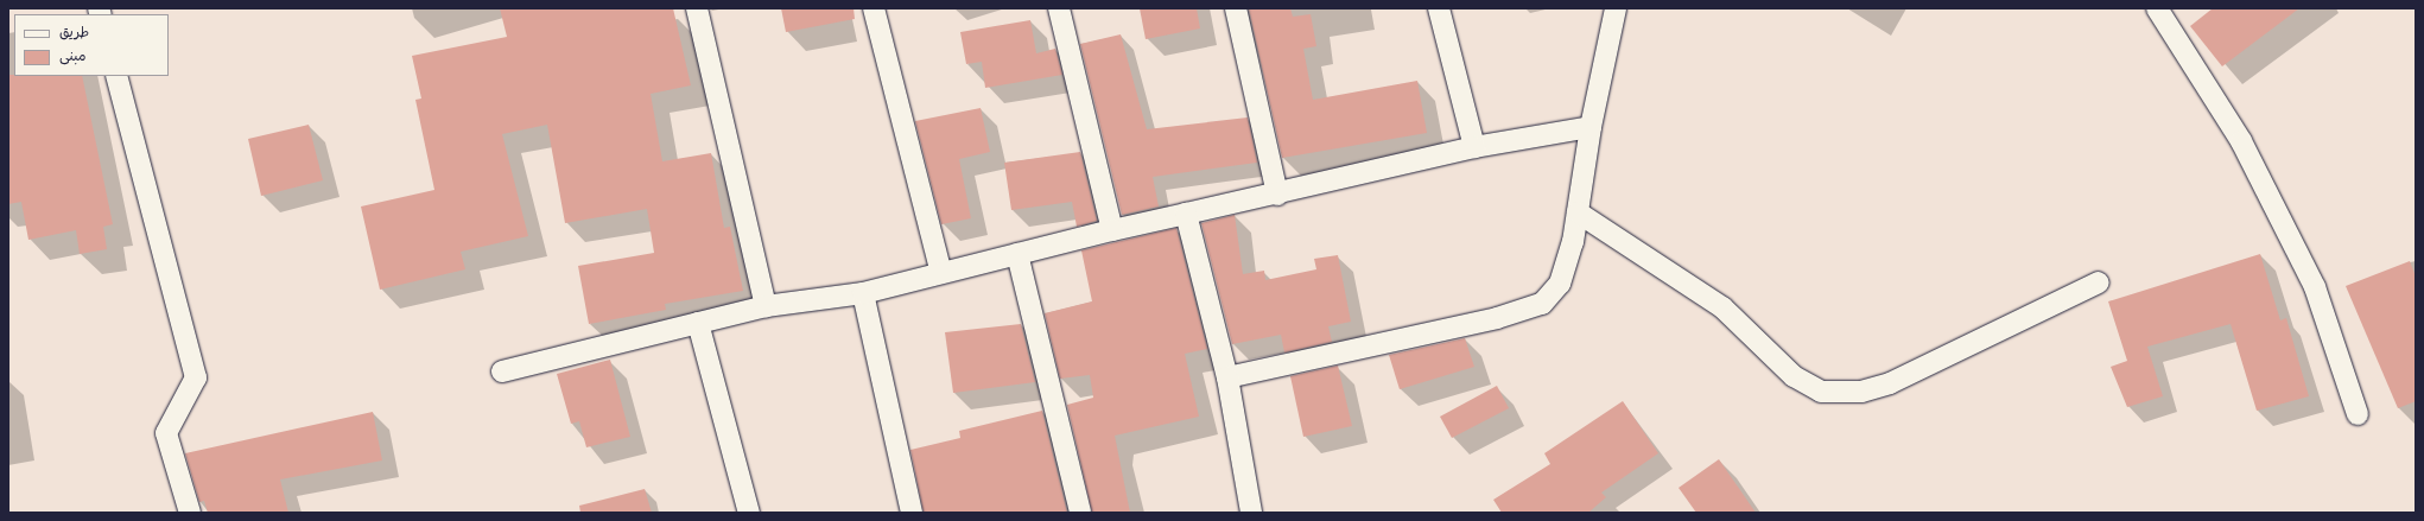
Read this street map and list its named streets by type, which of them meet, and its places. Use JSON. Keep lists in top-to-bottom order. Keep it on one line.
{"legend":["طريق","مبنى"]}
